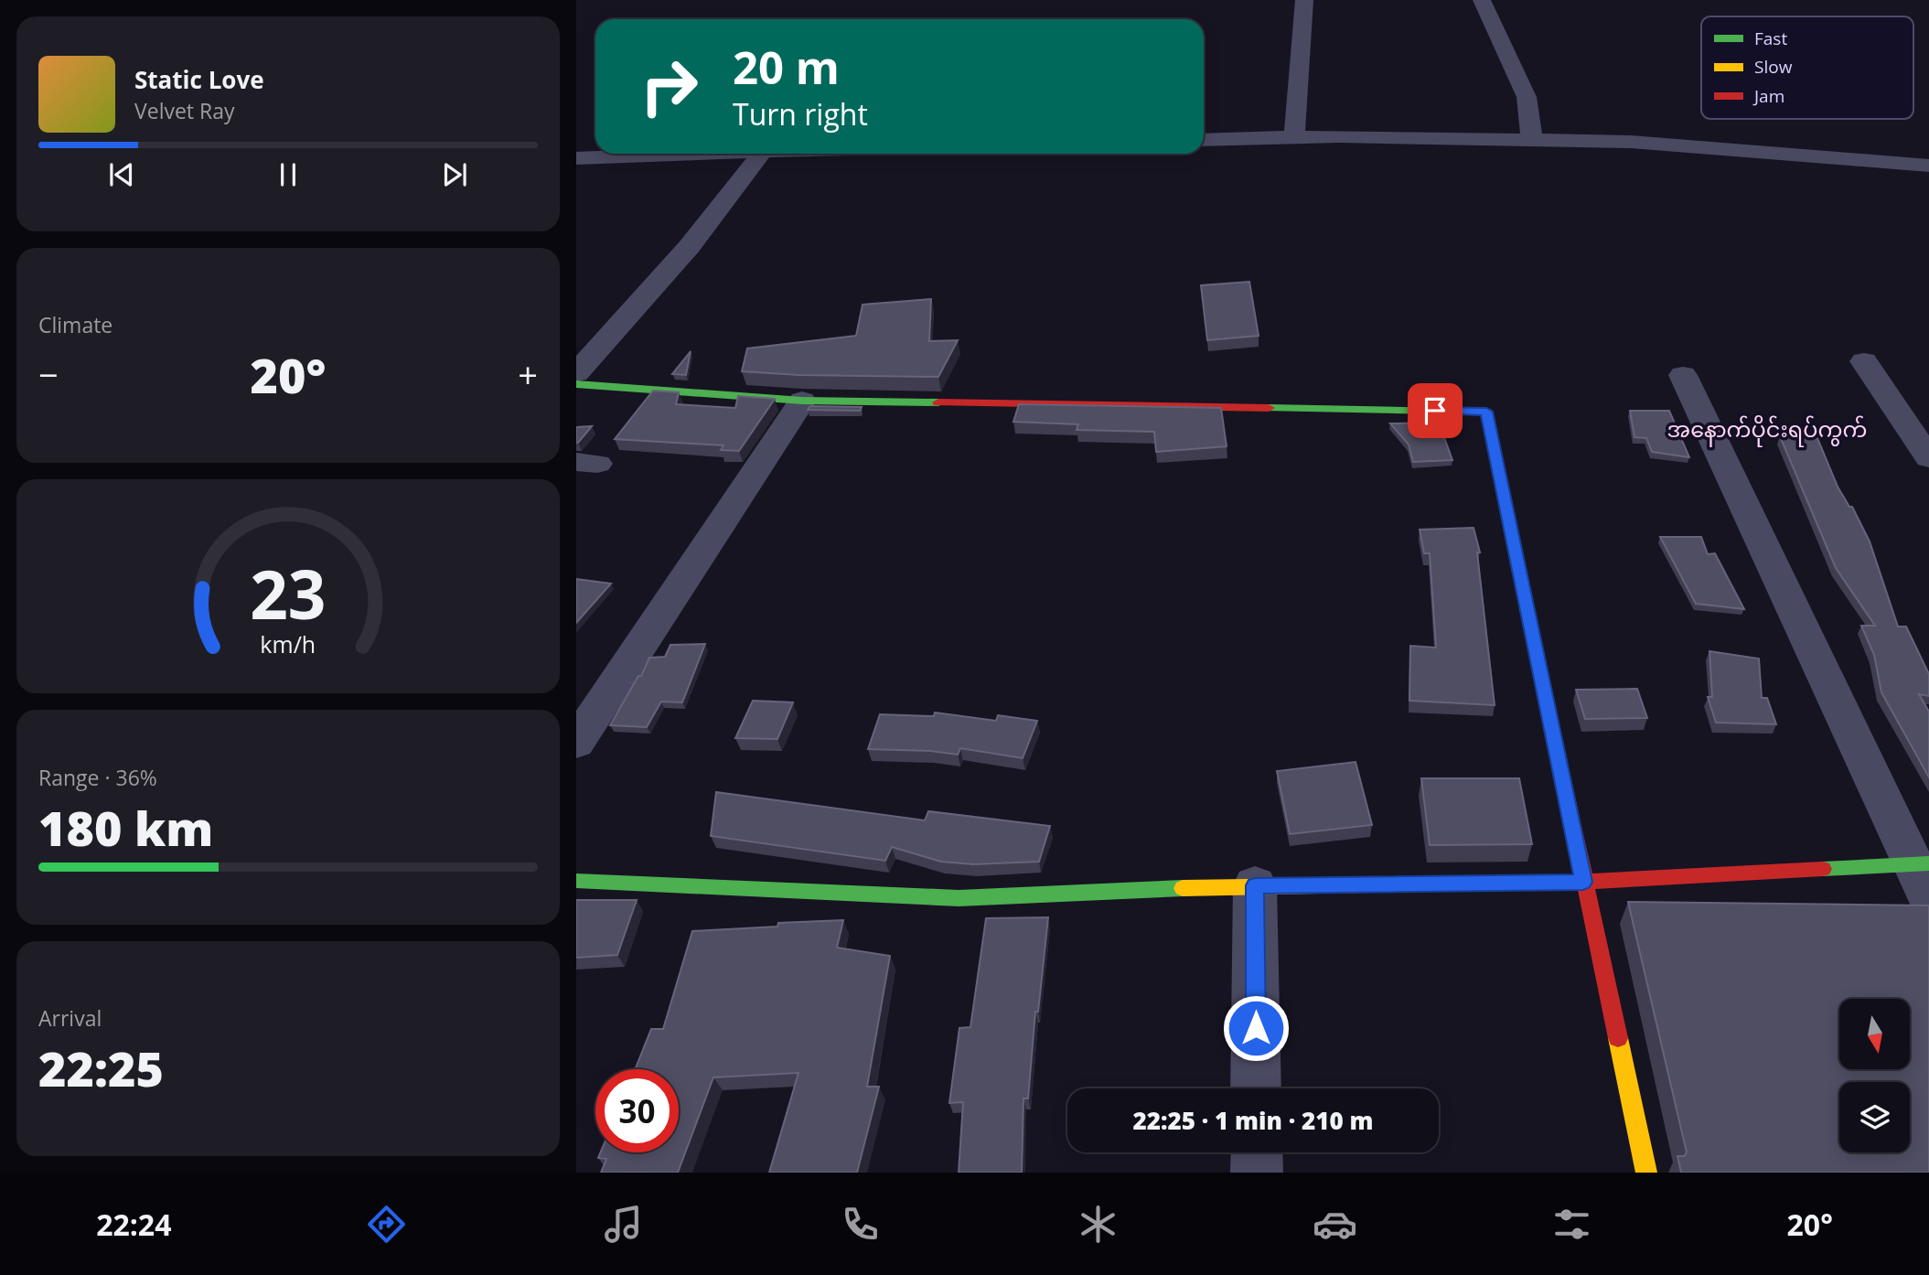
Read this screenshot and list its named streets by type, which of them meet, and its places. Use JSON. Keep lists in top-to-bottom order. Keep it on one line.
{"districts":["အနောက်ပိုင်းရပ်ကွက်"],"legend":["Fast","Slow","Jam"],"north":"bottom","page":{"turn":["20 m","Turn right"],"song":["Static Love","Velvet Ray"],"tile":["Climate",["Range · 36%","180 km"],["Arrival","22:25"]],"heat":["−","20°","+"],"limit":"30","trip":"22:25 · 1 min · 210 m","tabs":["22:24","20°"],"gauge":["23","km/h"]}}
